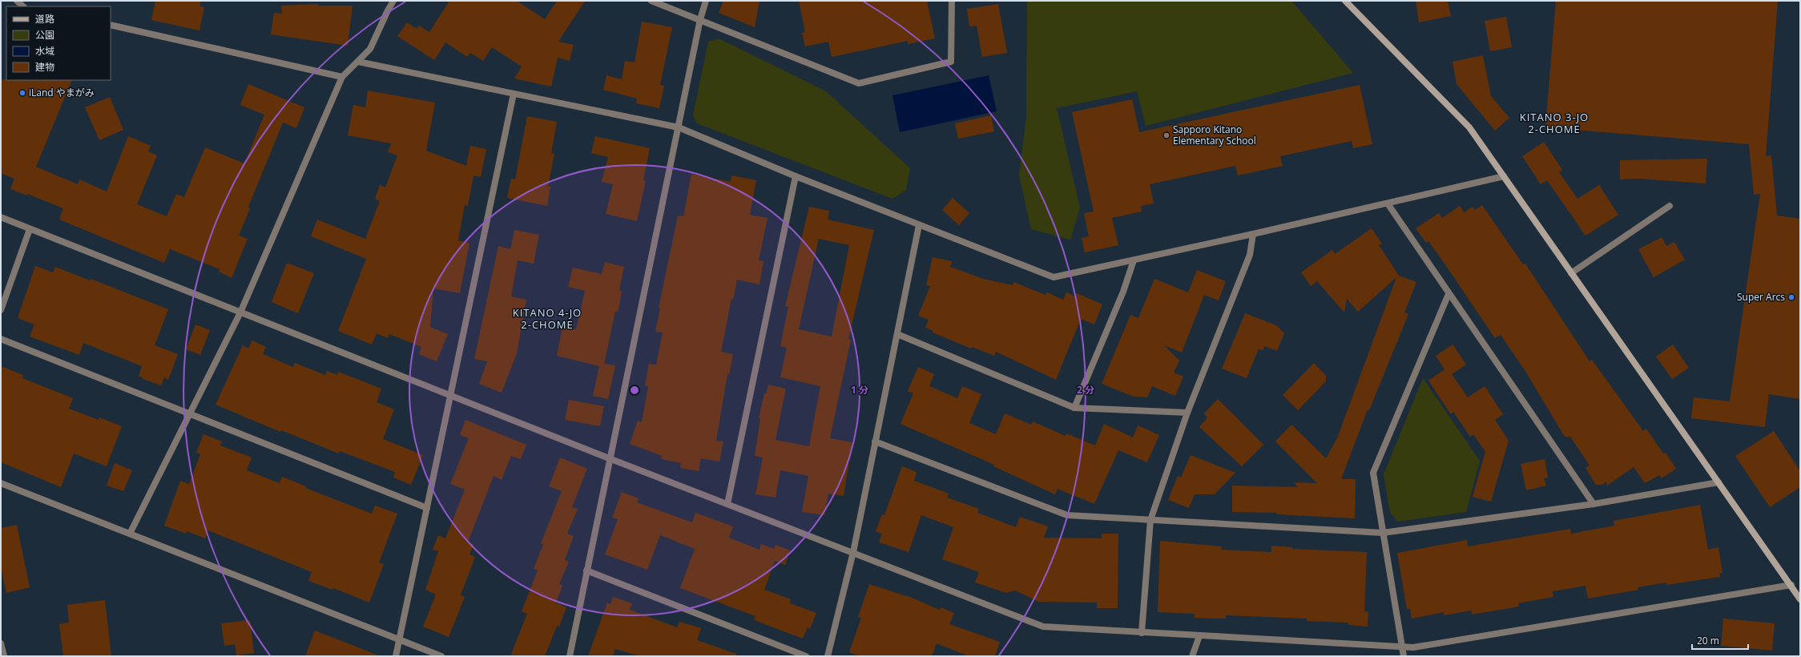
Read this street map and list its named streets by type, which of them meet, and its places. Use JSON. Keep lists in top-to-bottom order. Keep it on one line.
{"districts":["KITANO 3-JO 2-CHOME","KITANO 4-JO 2-CHOME"],"places":["iLand やまがみ","Sapporo Kitano Elementary School","Super Arcs"],"legend":["道路","公園","水域","建物"],"scale_bar":"20 m","rings":["1 分","2 分"]}
